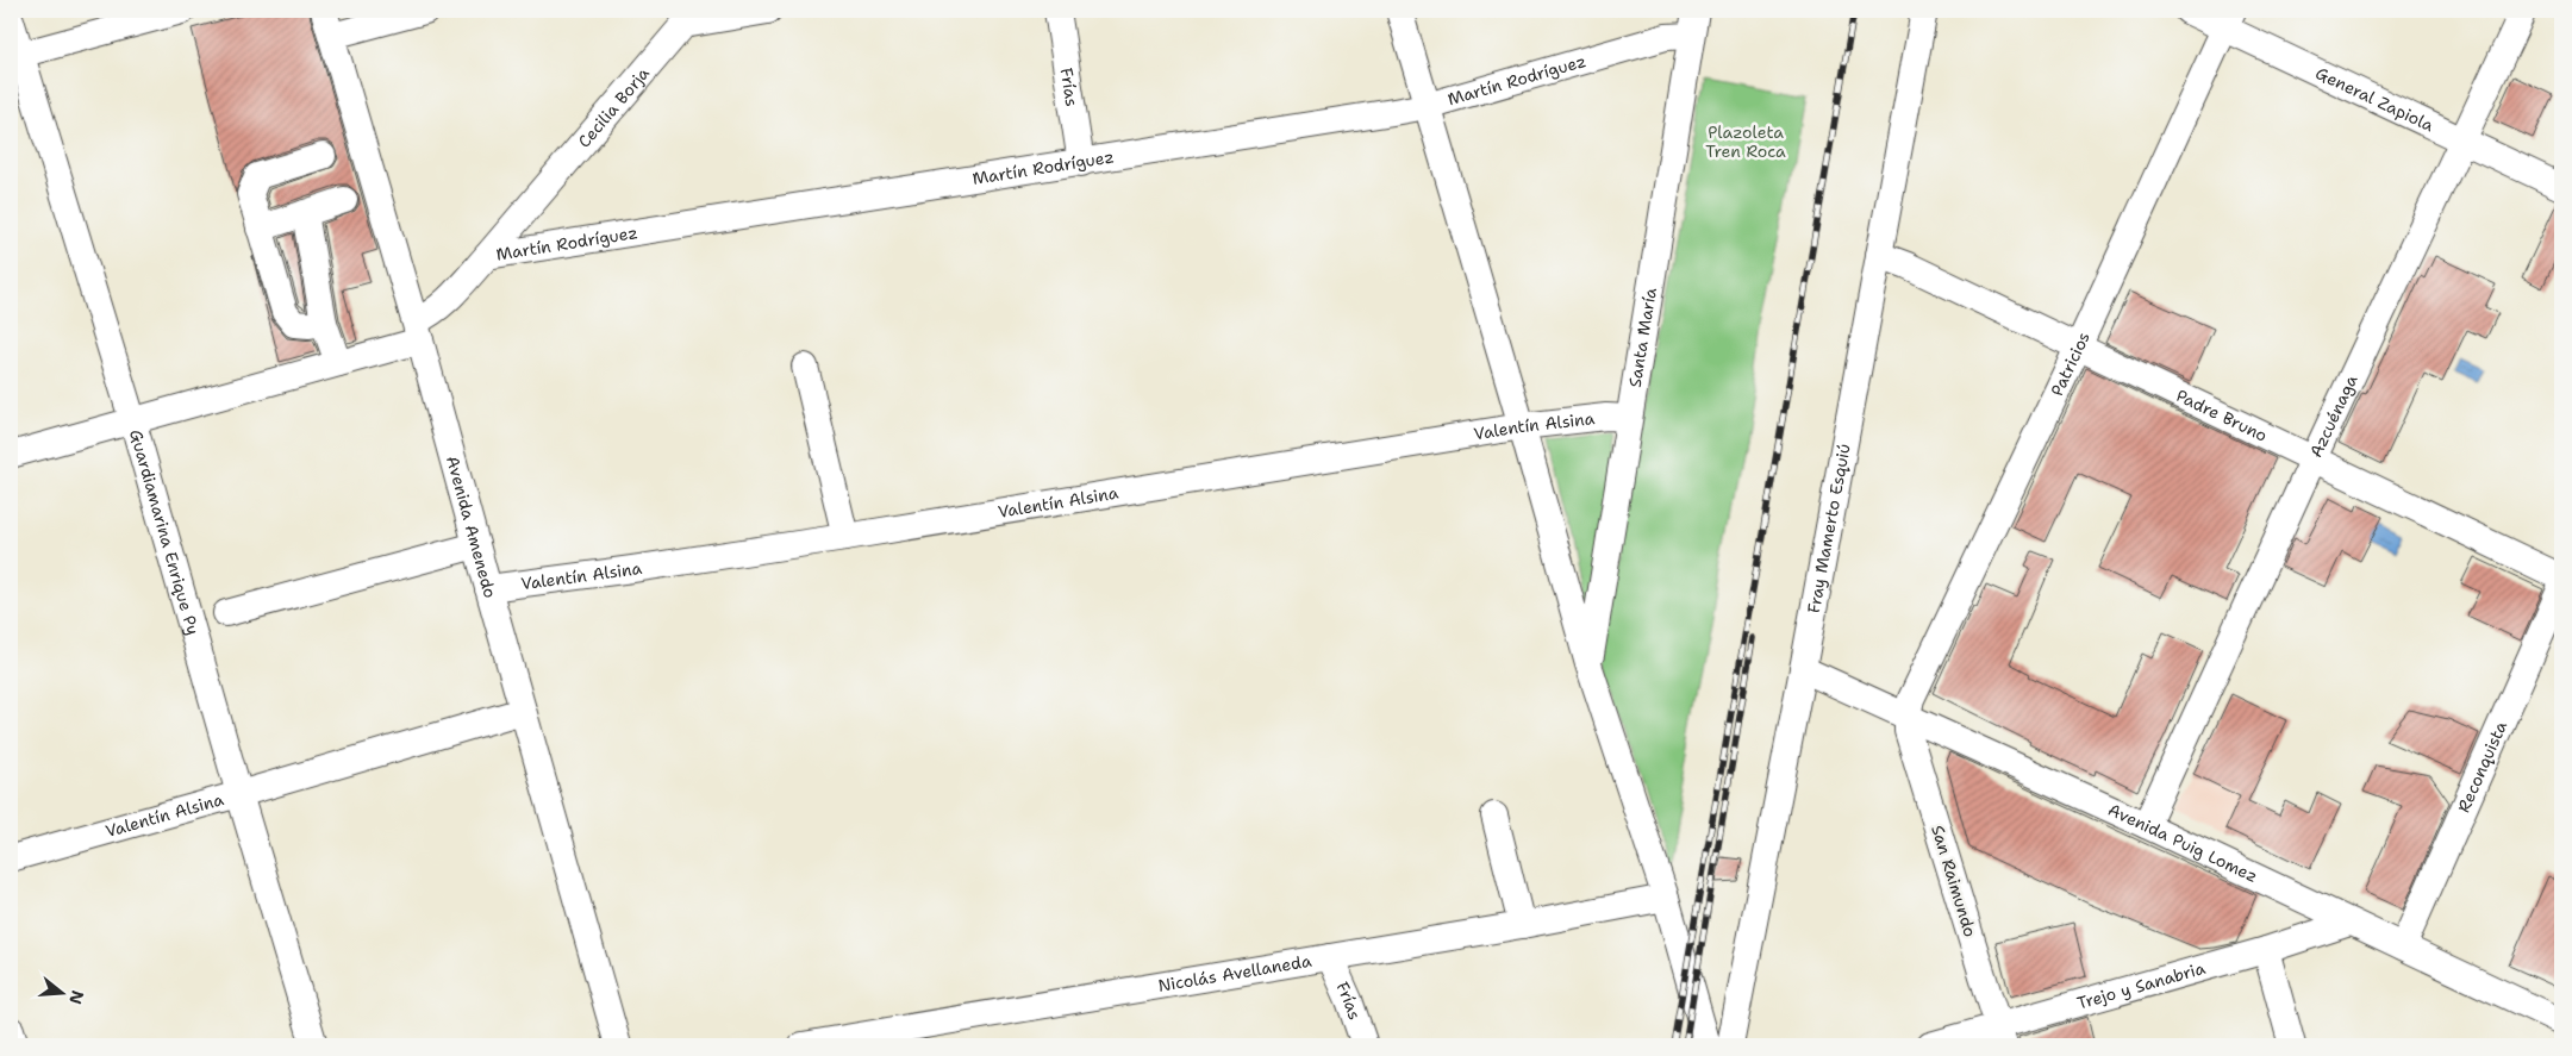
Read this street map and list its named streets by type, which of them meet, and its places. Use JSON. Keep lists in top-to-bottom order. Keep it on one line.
{"streets":{"street":["Martín Rodríguez","Frías","General Zapiola","Cecilia Borja","Santa María","Patricios","Padre Bruno","Azcuénaga","Valentín Alsina","Avenida Amenedo","Fray Mamerto Esquiú","Guardiamarina Enrique Py","Reconquista","Avenida Puig Lomez","San Raimundo","Nicolás Avellaneda","Trejo y Sanabria"]},"crossings":[["Martín Rodríguez","Frías"],["Martín Rodríguez","Cecilia Borja"],["Martín Rodríguez","Santa María"],["Martín Rodríguez","Avenida Amenedo"],["Martín Rodríguez","Guardiamarina Enrique Py"],["Frías","Nicolás Avellaneda"],["General Zapiola","Patricios"],["General Zapiola","Azcuénaga"],["Santa María","Valentín Alsina"],["Patricios","Padre Bruno"],["Patricios","Avenida Puig Lomez"],["Patricios","San Raimundo"],["Padre Bruno","Azcuénaga"],["Padre Bruno","Fray Mamerto Esquiú"],["Azcuénaga","Avenida Puig Lomez"],["Valentín Alsina","Avenida Amenedo"],["Valentín Alsina","Guardiamarina Enrique Py"],["Fray Mamerto Esquiú","Avenida Puig Lomez"],["Reconquista","Avenida Puig Lomez"],["Avenida Puig Lomez","San Raimundo"],["Avenida Puig Lomez","Trejo y Sanabria"],["San Raimundo","Trejo y Sanabria"]],"parks":["Plazoleta Tren Roca"],"north":"right"}
